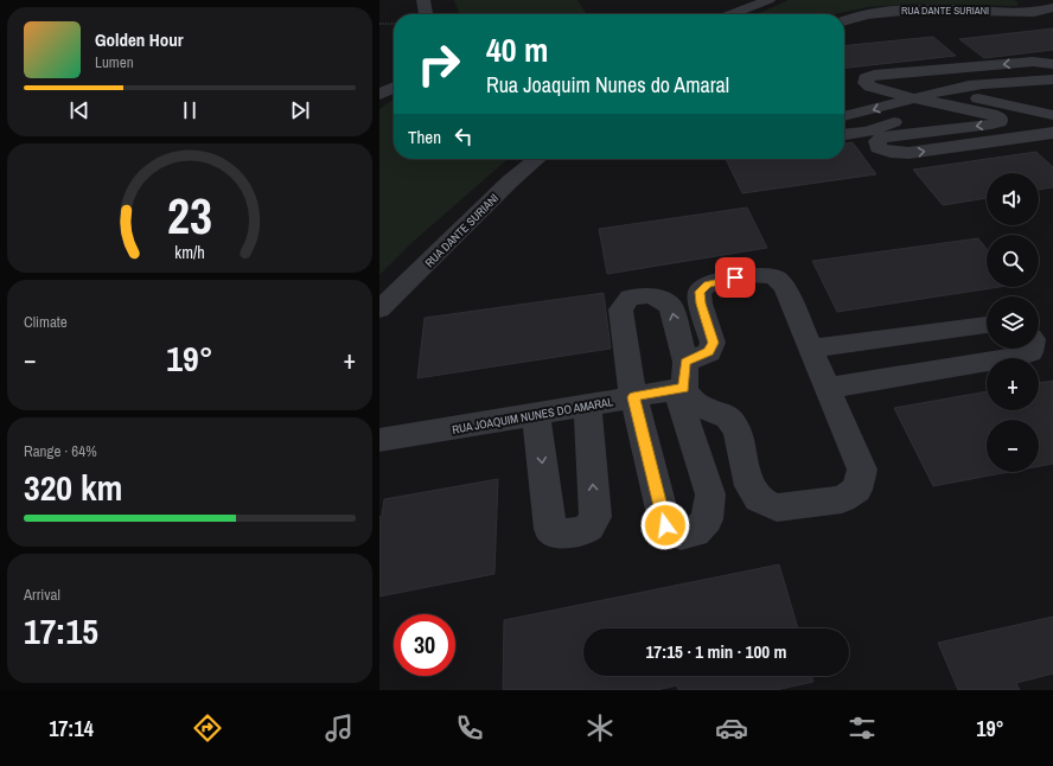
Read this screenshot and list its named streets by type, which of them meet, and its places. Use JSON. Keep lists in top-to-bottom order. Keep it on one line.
{"streets":{"street":["RUA DANTE SURIANI","RUA JOAQUIM NUNES DO AMARAL"]},"page":{"turn":["40 m","Rua Joaquim Nunes do Amaral"],"song":["Golden Hour","Lumen"],"then":"Then","map_buttons":["+","−"],"tile":["Climate",["Range · 64%","320 km"],["Arrival","17:15"]],"heat":["−","19°","+"],"limit":"30","trip":"17:15 · 1 min · 100 m","tabs":["17:14","19°"],"gauge":["23","km/h"]}}
